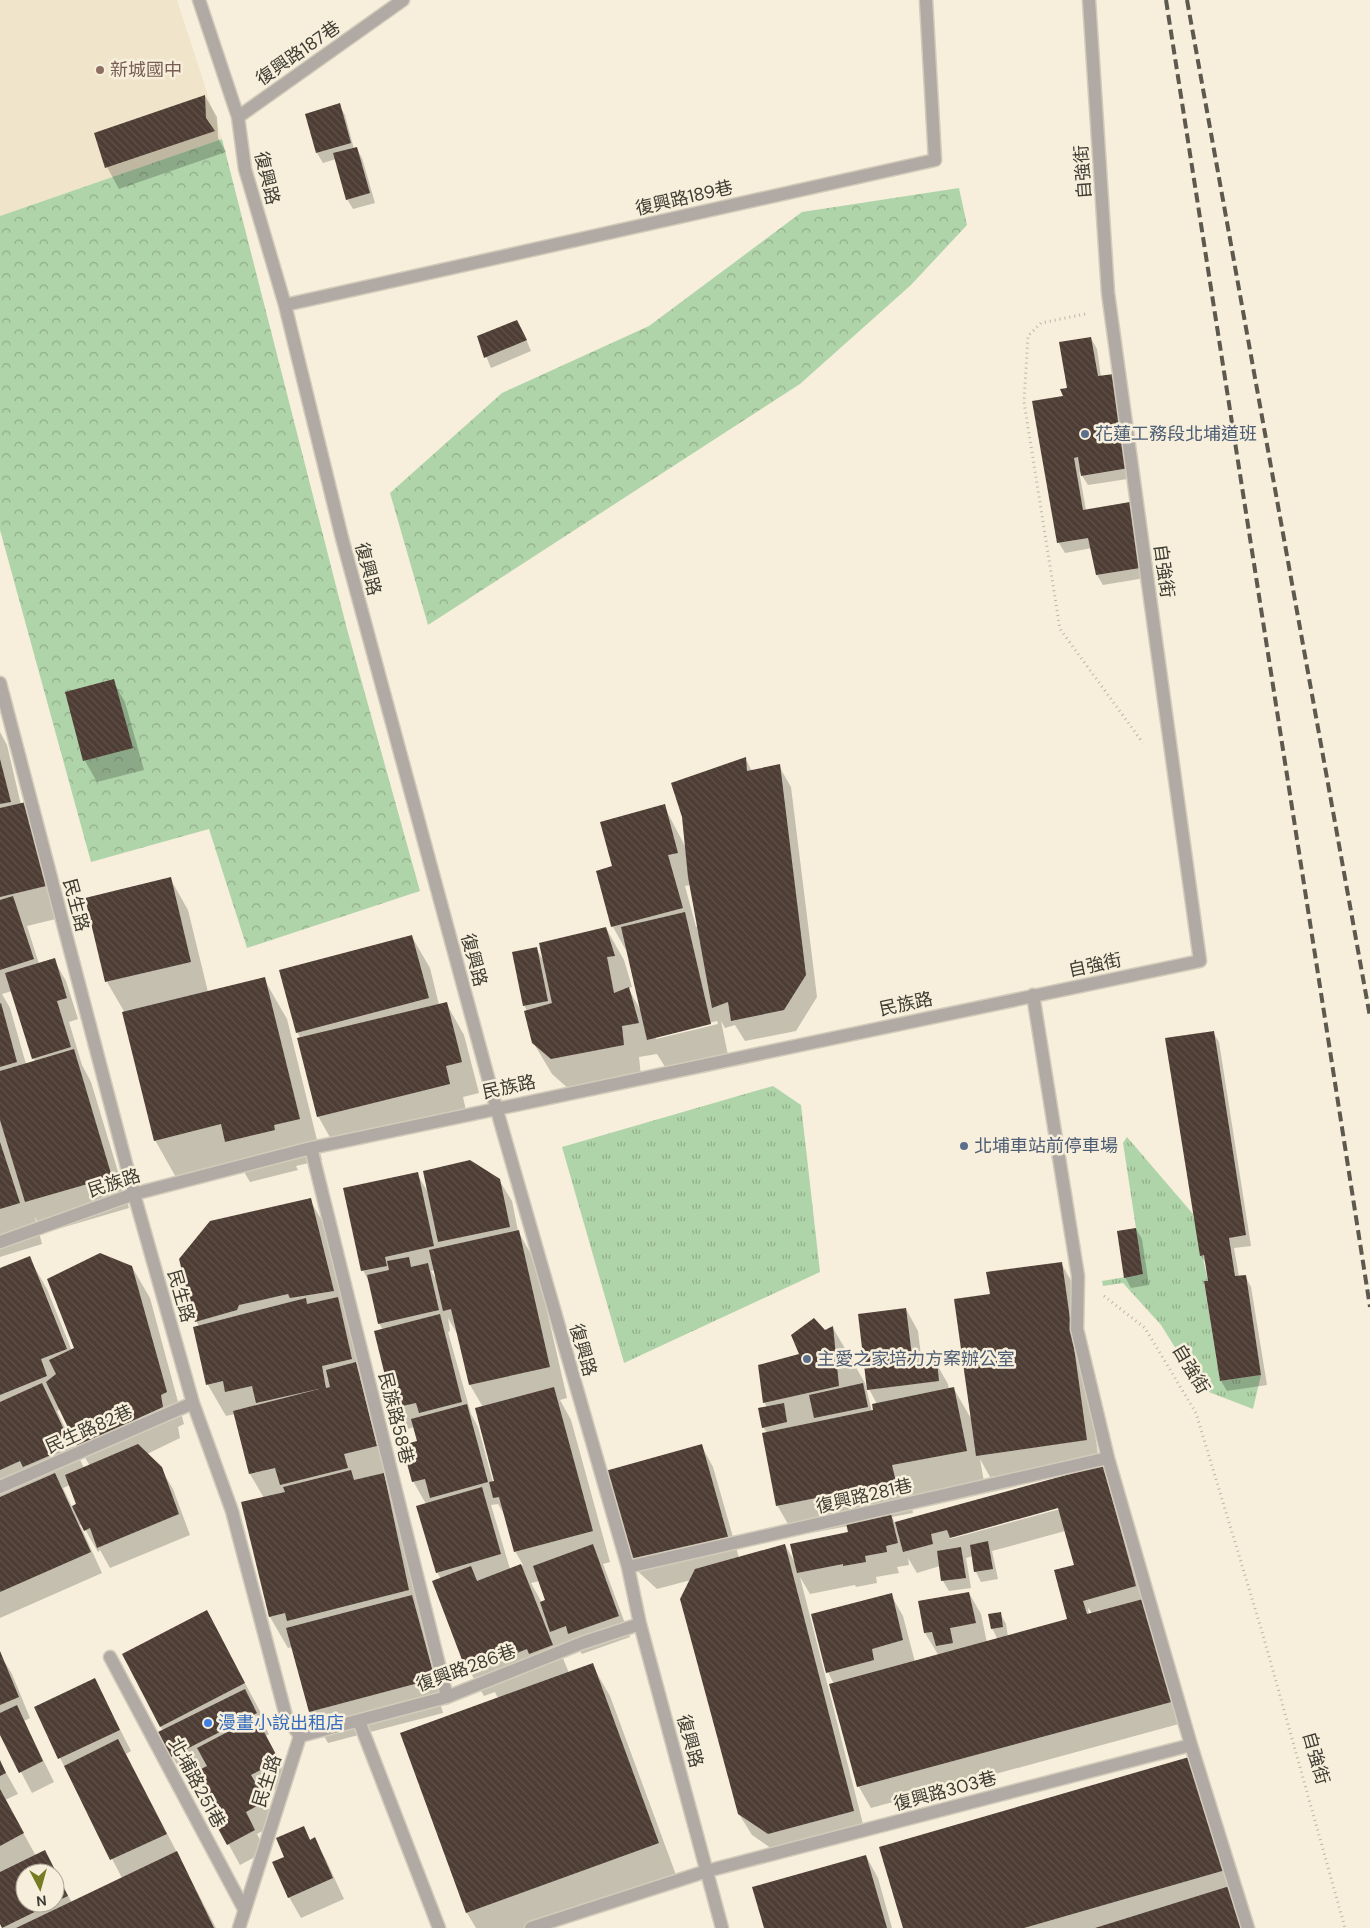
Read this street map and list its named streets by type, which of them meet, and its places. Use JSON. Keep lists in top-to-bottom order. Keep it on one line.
{"streets":{"street":["復興路187巷","自強街","復興路","復興路189巷","民生路","民族路","民族路58巷","民生路82巷","復興路281巷","復興路286巷","北埔路251巷","復興路303巷"]},"crossings":[["復興路187巷","復興路"],["自強街","民族路"],["復興路","復興路189巷"],["復興路","民族路"],["復興路","復興路281巷"],["復興路","復興路286巷"],["復興路","復興路303巷"],["民生路","民族路"],["民生路","民生路82巷"],["民生路","復興路286巷"],["民生路","北埔路251巷"],["民族路","民族路58巷"],["民族路58巷","復興路286巷"]],"places":["新城國中","花蓮工務段北埔道班","北埔車站前停車場","主愛之家培力方案辦公室","漫畫小說出租店"],"north":"bottom"}
